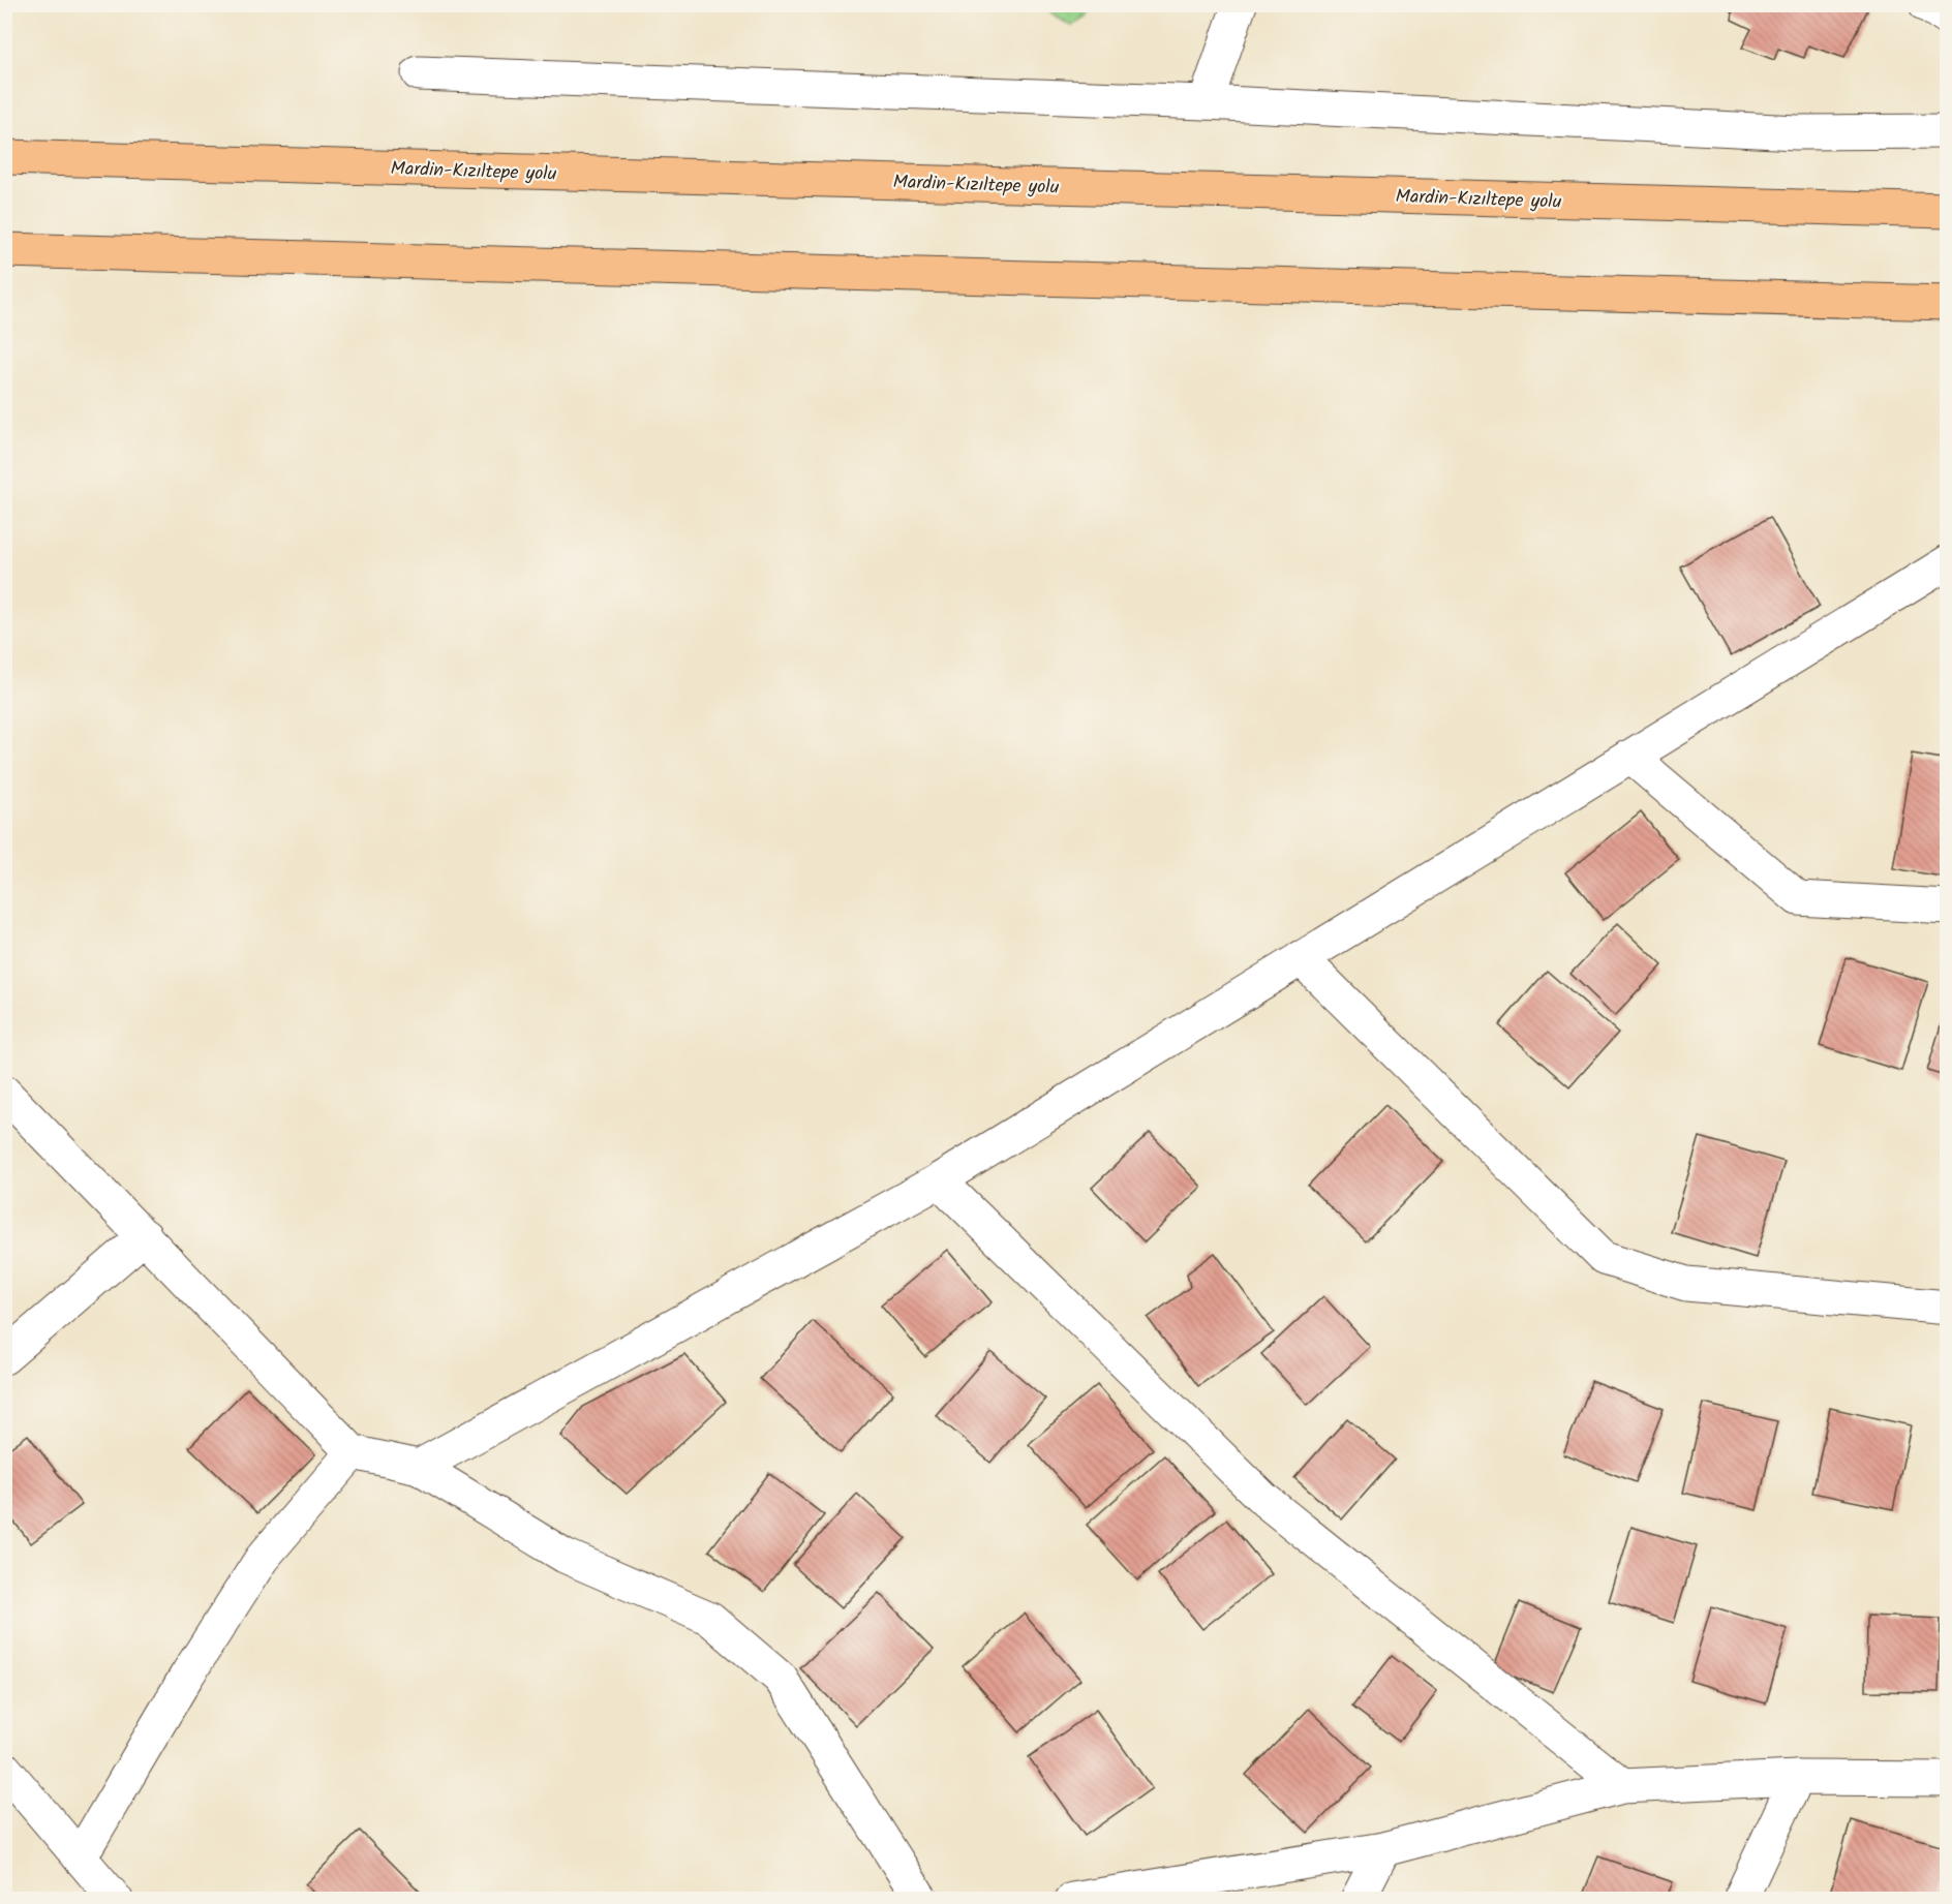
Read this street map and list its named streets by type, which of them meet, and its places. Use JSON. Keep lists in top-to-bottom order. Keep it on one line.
{"streets":{"highway":["Mardin-Kızıltepe yolu"]}}
